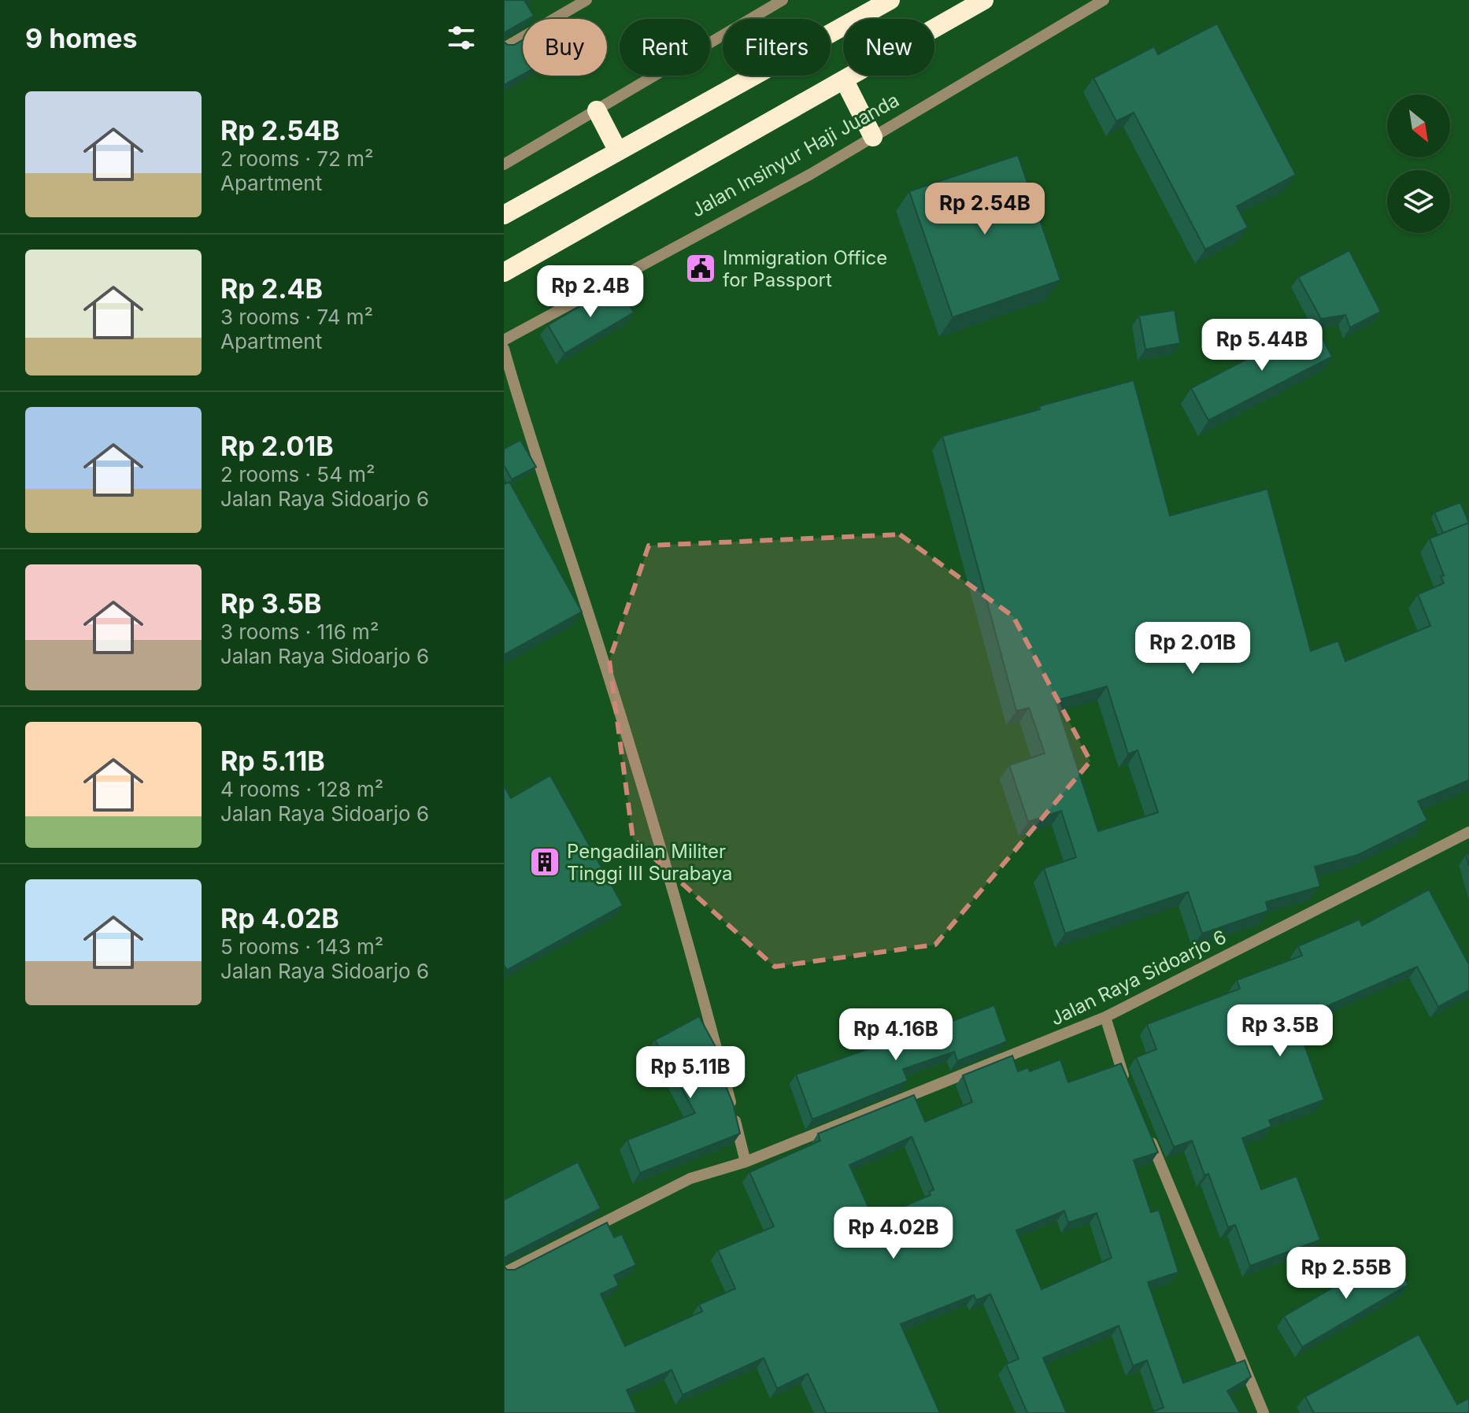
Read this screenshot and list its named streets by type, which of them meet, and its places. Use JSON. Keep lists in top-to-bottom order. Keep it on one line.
{"streets":{"street":["Jalan Insinyur Haji Juanda","Jalan Raya Sidoarjo 6"]},"places":{"public building":["Immigration Office for Passport"],"building":["Pengadilan Militer Tinggi III Surabaya"]},"north":"bottom right","page":{"heading":"9 homes","chip":["Buy","Rent","Filters","New"],"list":[{"name":"Rp 2.54B","note":"2 rooms · 72 m² · Apartment"},{"name":"Rp 2.4B","note":"3 rooms · 74 m² · Apartment"},{"name":"Rp 2.01B","note":"2 rooms · 54 m² · Jalan Raya Sidoarjo 6"},{"name":"Rp 3.5B","note":"3 rooms · 116 m² · Jalan Raya Sidoarjo 6"},{"name":"Rp 5.11B","note":"4 rooms · 128 m² · Jalan Raya Sidoarjo 6"},{"name":"Rp 4.02B","note":"5 rooms · 143 m² · Jalan Raya Sidoarjo 6"}],"price":["Rp 2.54B","Rp 2.4B","Rp 5.44B","Rp 2.01B","Rp 3.5B","Rp 4.16B","Rp 5.11B","Rp 4.02B","Rp 2.55B"]}}
